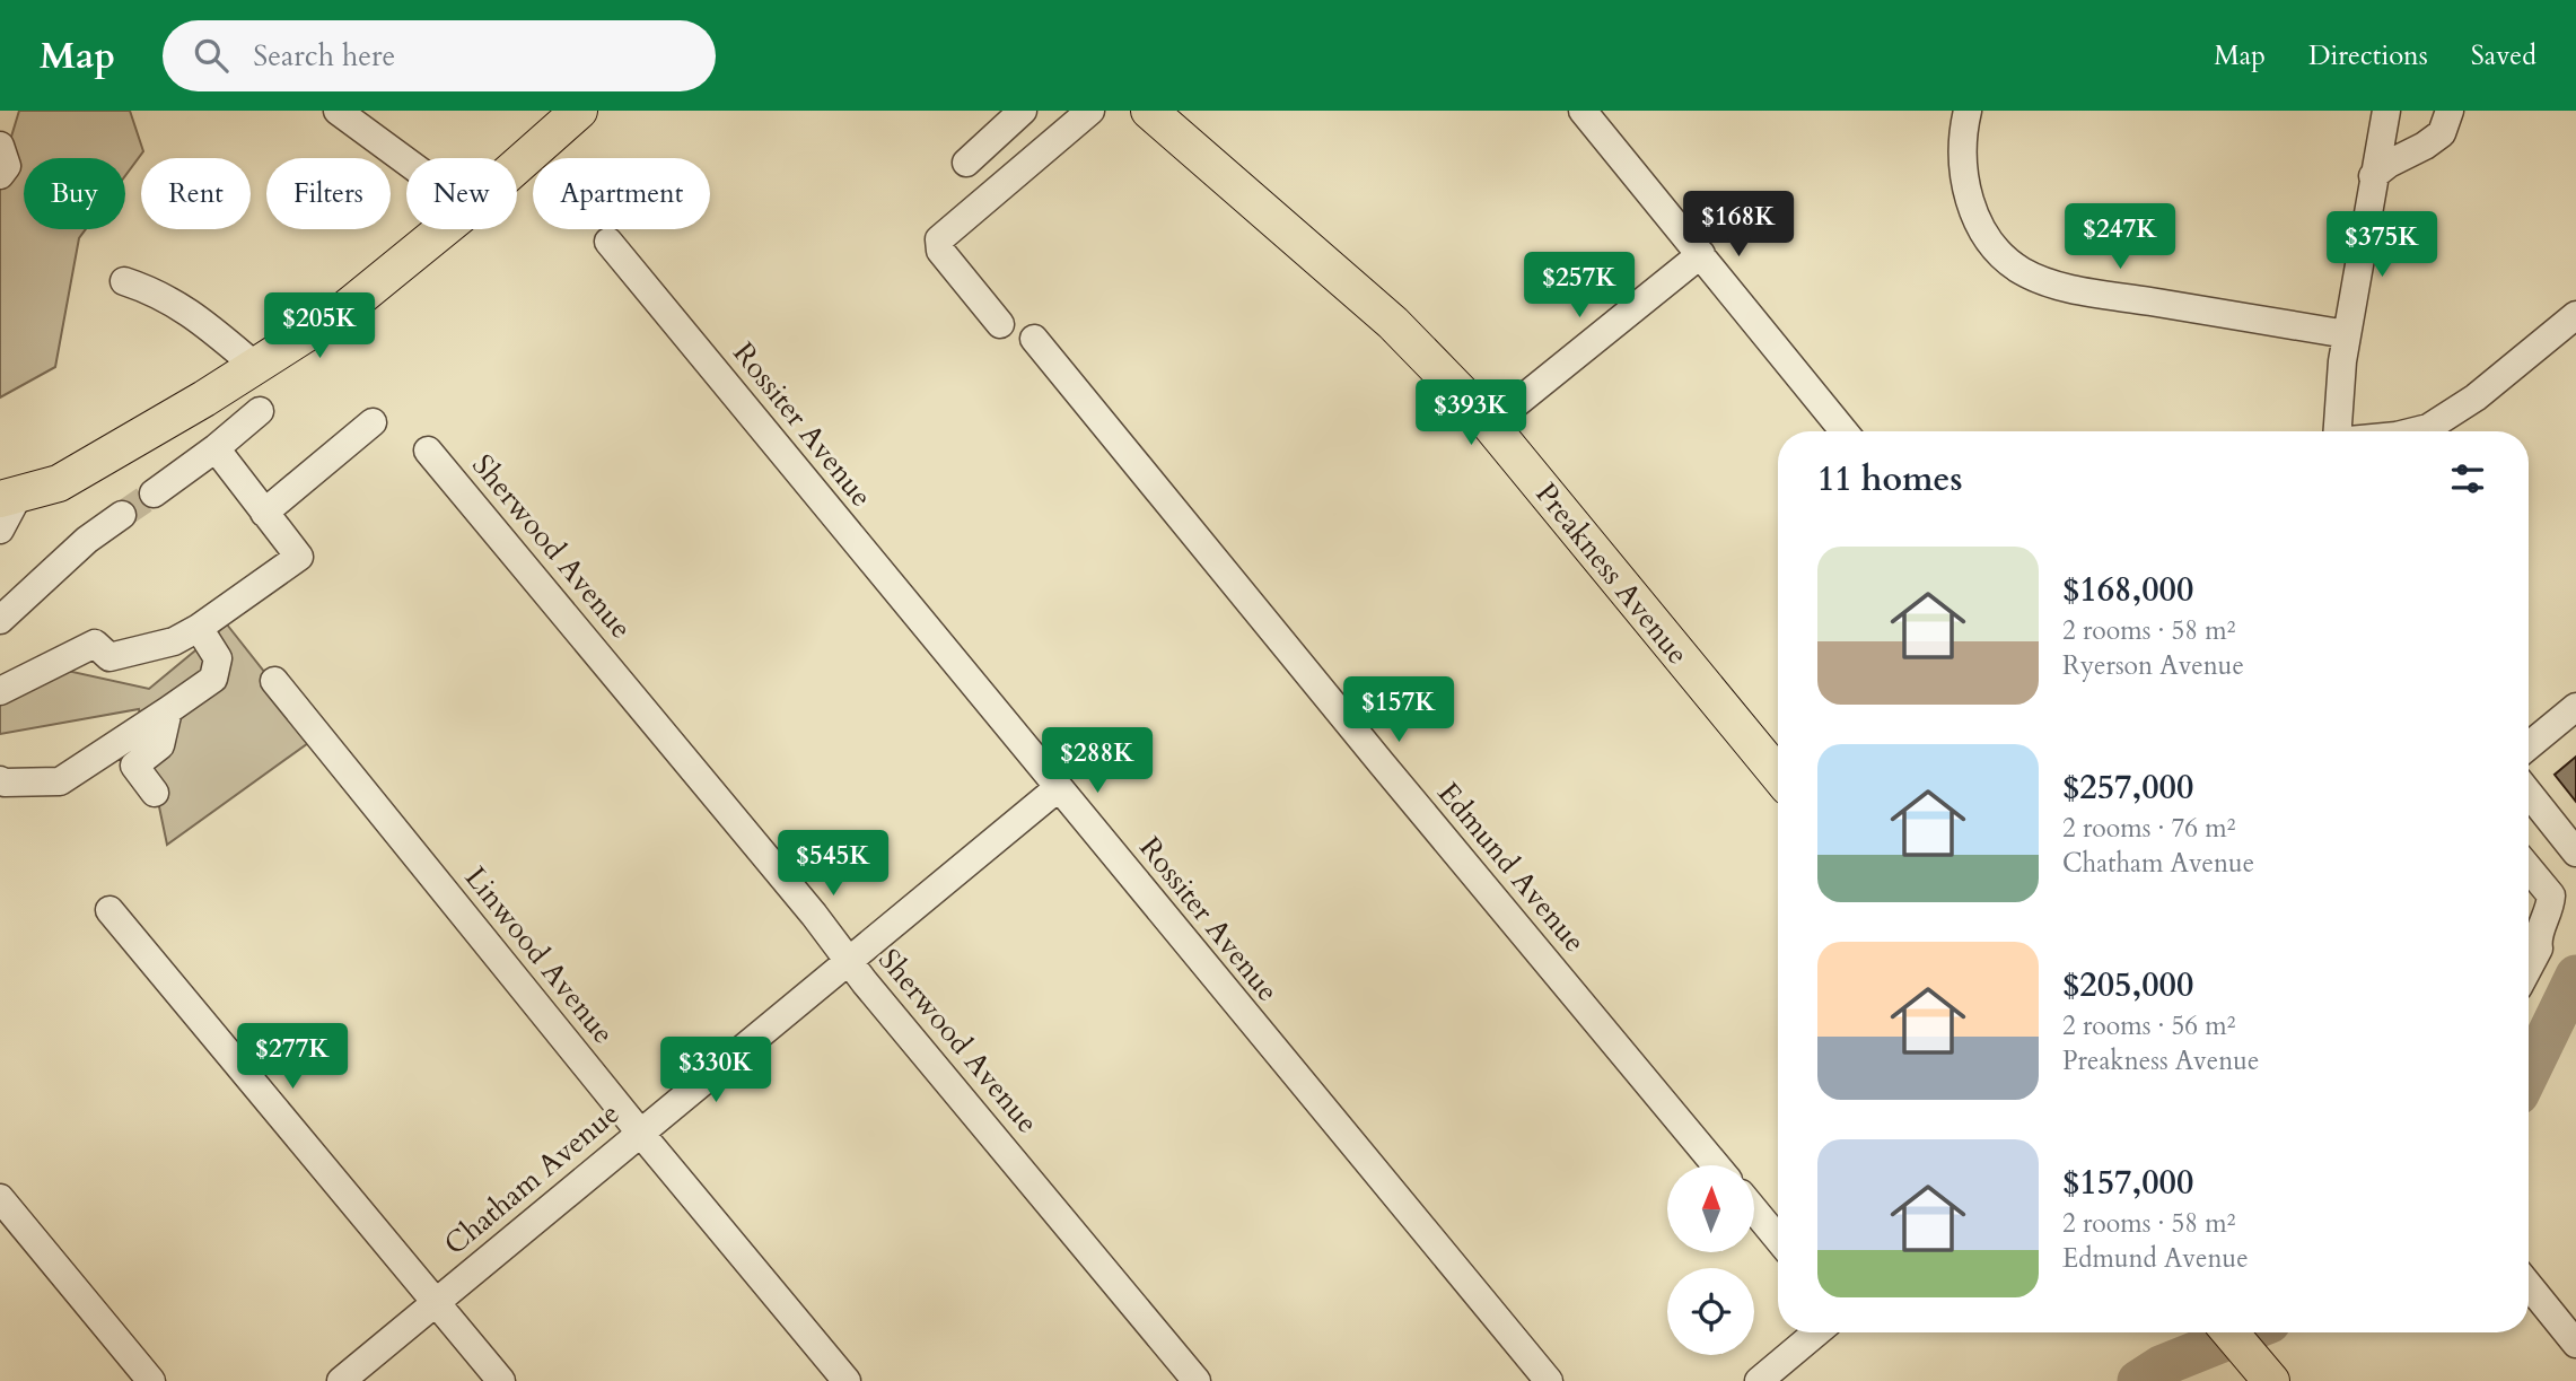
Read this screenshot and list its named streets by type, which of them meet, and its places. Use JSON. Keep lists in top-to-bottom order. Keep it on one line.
{"streets":{"main road":["Preakness Avenue"],"street":["Rossiter Avenue","Sherwood Avenue","Edmund Avenue","Linwood Avenue","Chatham Avenue"]},"crossings":[["Rossiter Avenue","Chatham Avenue"],["Sherwood Avenue","Chatham Avenue"],["Linwood Avenue","Chatham Avenue"]],"north":"top","page":{"header":"Map","search":"Search here","nav":["Map","Directions","Saved"],"chip":["Buy","Rent","Filters","New","Apartment"],"price":["$168K","$247K","$375K","$257K","$205K","$393K","$157K","$288K","$545K","$277K","$330K"],"heading":"11 homes","list":[{"name":"$168,000","note":"2 rooms · 58 m² · Ryerson Avenue"},{"name":"$257,000","note":"2 rooms · 76 m² · Chatham Avenue"},{"name":"$205,000","note":"2 rooms · 56 m² · Preakness Avenue"},{"name":"$157,000","note":"2 rooms · 58 m² · Edmund Avenue"}]}}
